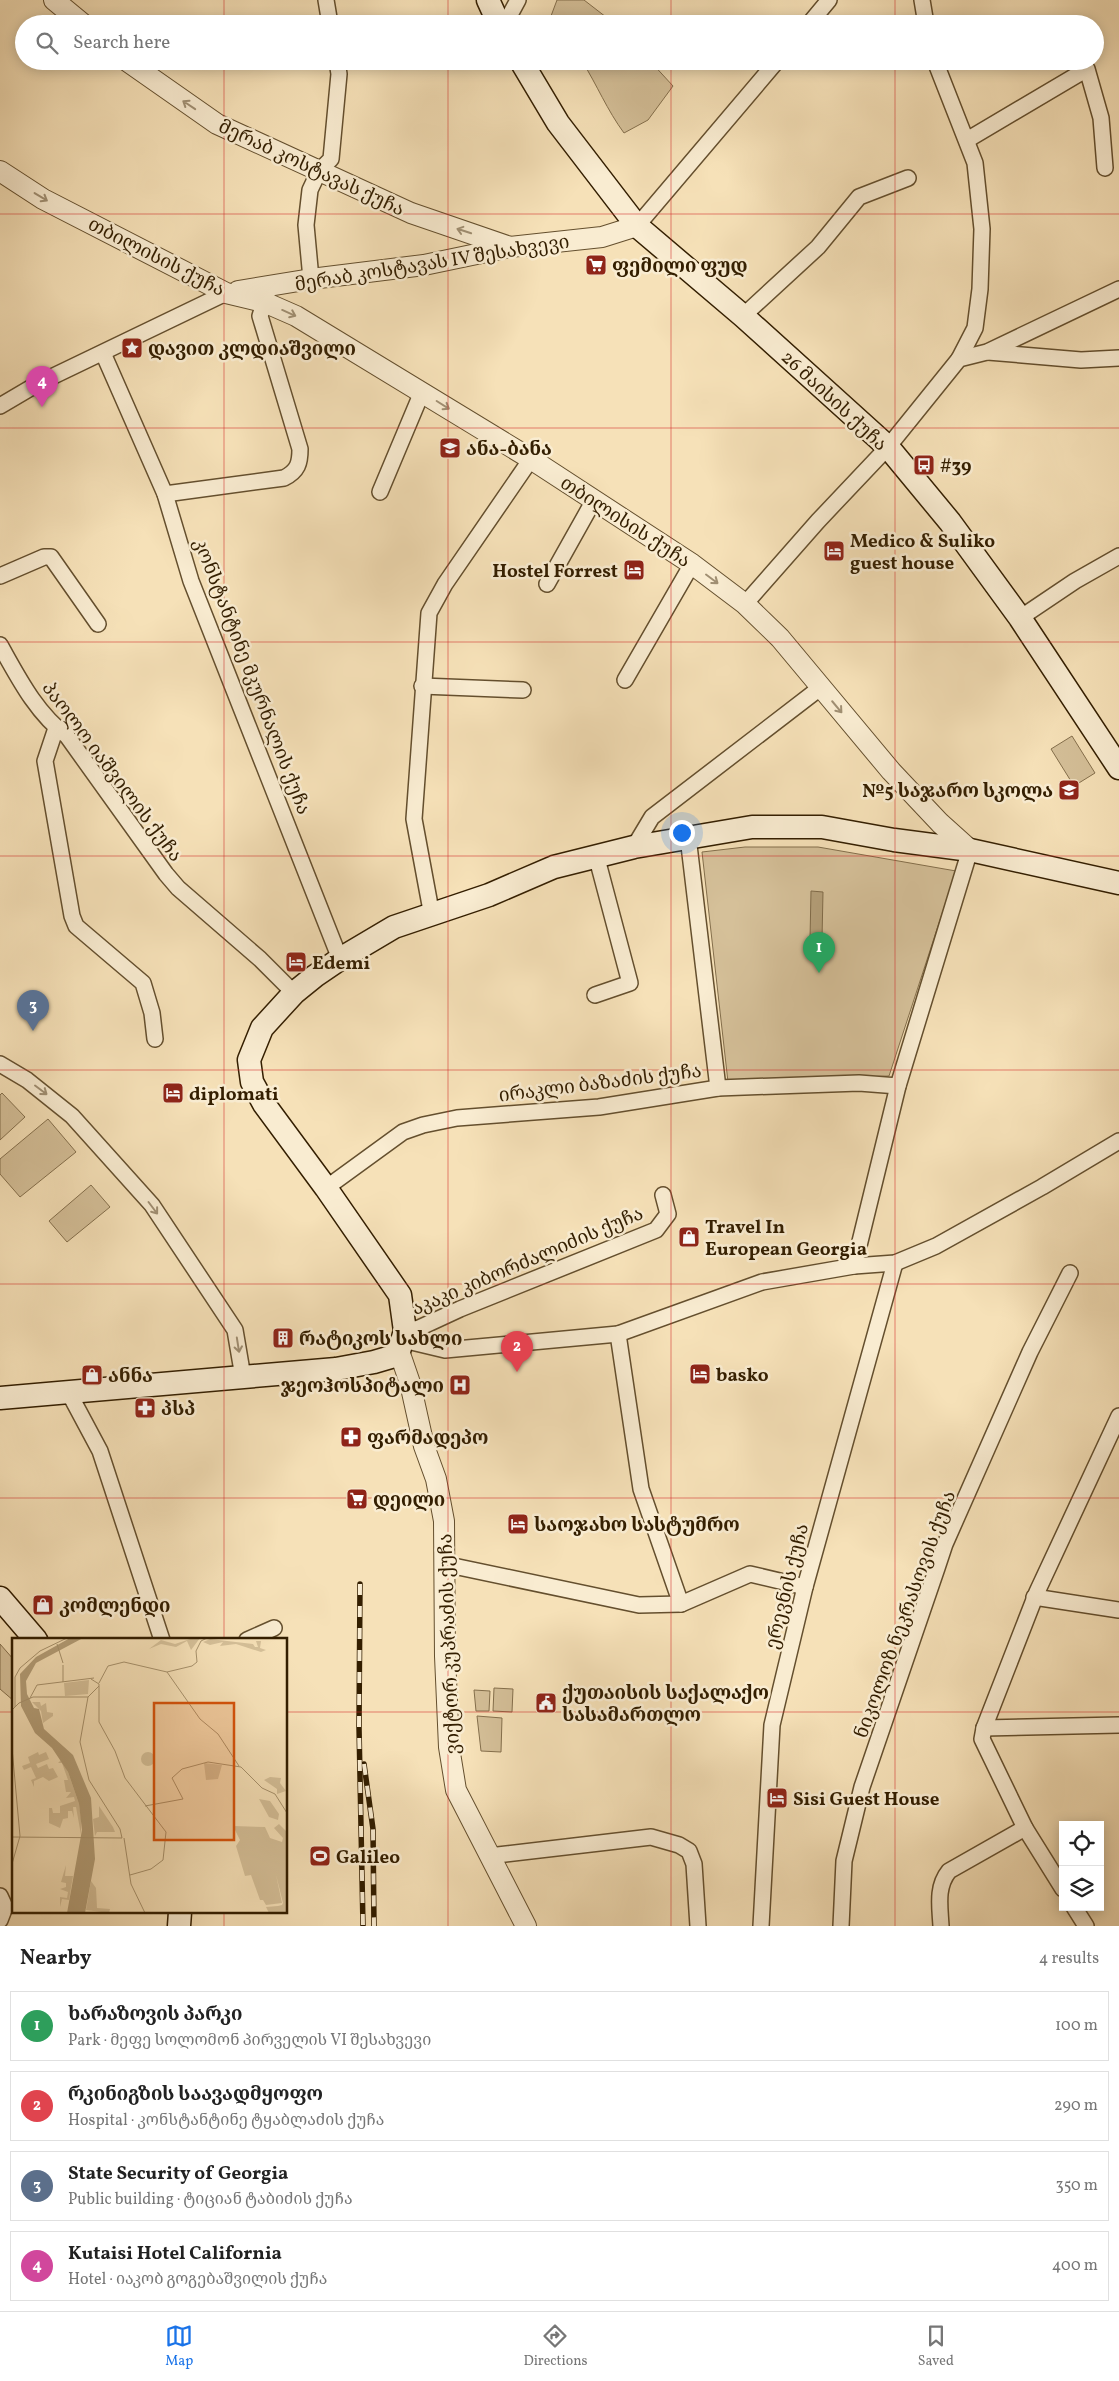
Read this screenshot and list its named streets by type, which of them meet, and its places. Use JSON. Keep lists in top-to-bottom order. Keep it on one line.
{"streets":{"main road":["26 მაისის ქუჩა"],"street":["მერაბ კოსტავას ქუჩა","თბილისის ქუჩა","მერაბ კოსტავას IV შესახვევი","კონსტანტინე მკურნალის ქუჩა","პაოლო იაშვილის ქუჩა","ირაკლი ბაზაძის ქუჩა","აკაკი კიბორძალიძის ქუჩა","ერევნის ქუჩა","ნიკოლოზ ნეკრასოვის ქუჩა","ვიქტორ კუპრაძის ქუჩა"]},"crossings":[["მერაბ კოსტავას ქუჩა","მერაბ კოსტავას IV შესახვევი"],["თბილისის ქუჩა","მერაბ კოსტავას IV შესახვევი"],["მერაბ კოსტავას IV შესახვევი","26 მაისის ქუჩა"],["აკაკი კიბორძალიძის ქუჩა","ვიქტორ კუპრაძის ქუჩა"]],"one_way":["მერაბ კოსტავას ქუჩა","თბილისის ქუჩა"],"places":{"supermarket":["ფემილი ფუდ","დეილი"],"place":["დავით კლდიაშვილი"],"school or university":["ანა-ბანა","№5 საჯარო სკოლა"],"bus stop":["#39"],"hotel":["Medico & Suliko guest house","Hostel Forrest","Edemi","diplomati","basko","საოჯახო სასტუმრო","Sisi Guest House"],"shop":["Travel In European Georgia","ანნა","კომლენდი"],"building":["რატიკოს სახლი"],"hospital":["ჯეოჰოსპიტალი"],"pharmacy":["პსპ","ფარმადეპო"],"public building":["ქუთაისის საქალაქო სასამართლო"],"sports":["Galileo"]},"page":{"search":"Search here","pins":["4","1","3","2"],"heading":["Nearby","4 results"],"list":[{"mark":"1","name":"ხარაზოვის პარკი","note":"Park · მეფე სოლომონ პირველის VI შესახვევი","value":"100 m"},{"mark":"2","name":"რკინიგზის საავადმყოფო","note":"Hospital · კონსტანტინე ტყაბლაძის ქუჩა","value":"290 m"},{"mark":"3","name":"State Security of Georgia","note":"Public building · ტიციან ტაბიძის ქუჩა","value":"350 m"},{"mark":"4","name":"Kutaisi Hotel California","note":"Hotel · იაკობ გოგებაშვილის ქუჩა","value":"400 m"}],"nav":["Map","Directions","Saved"]}}
